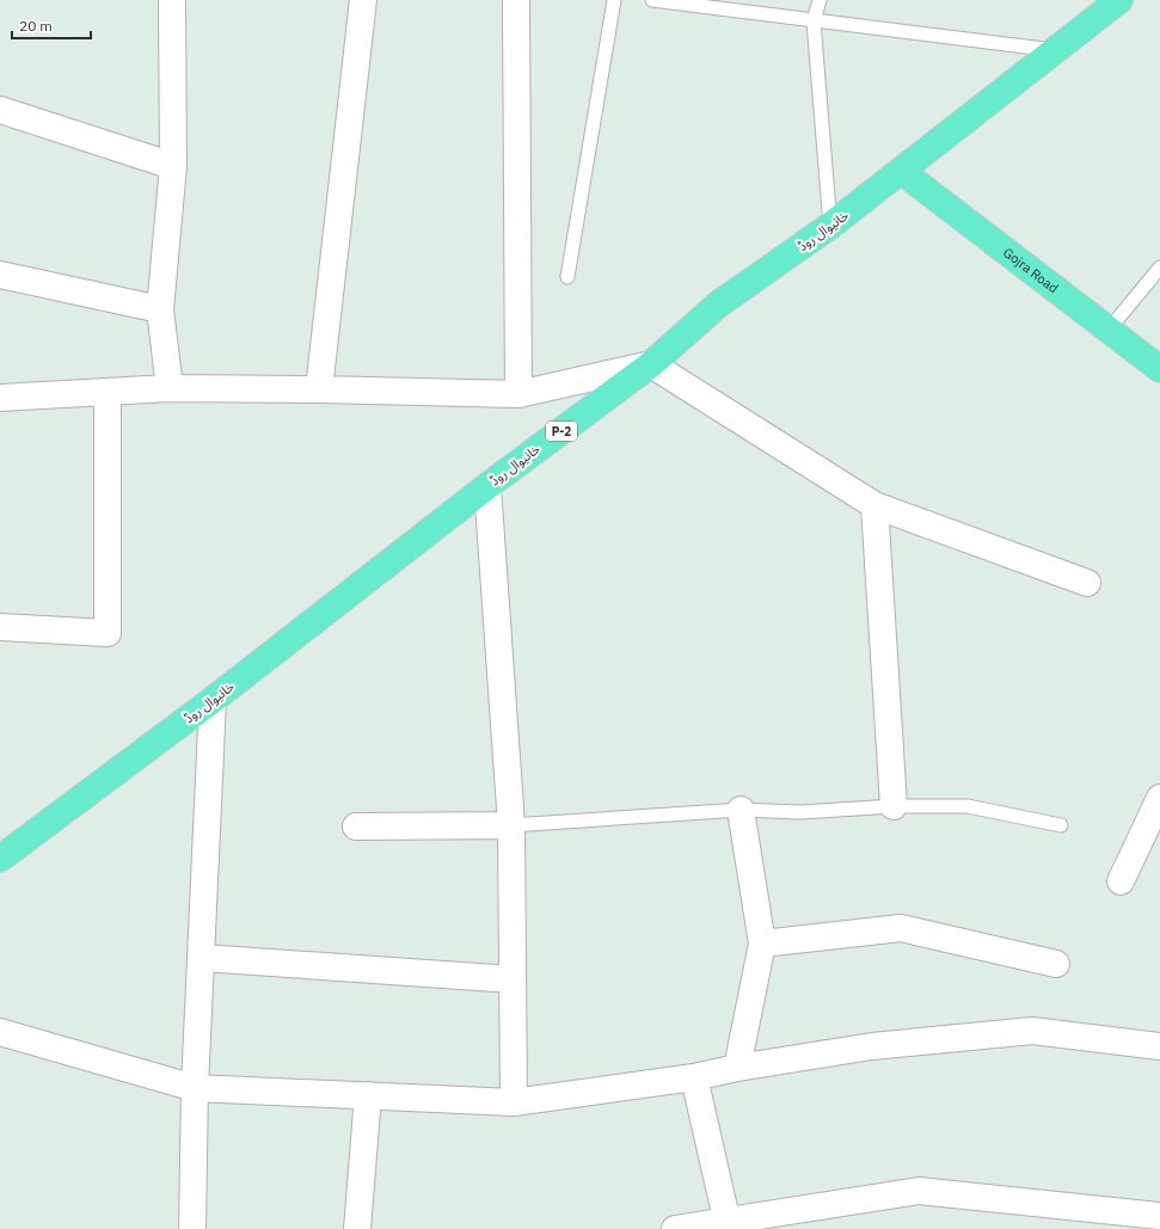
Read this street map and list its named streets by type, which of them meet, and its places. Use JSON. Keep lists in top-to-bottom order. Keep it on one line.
{"streets":{"main road":["خانیوال روڈ","Gojra Road","P-2"]},"crossings":[["خانیوال روڈ","Gojra Road"]],"scale_bar":"20 m"}
